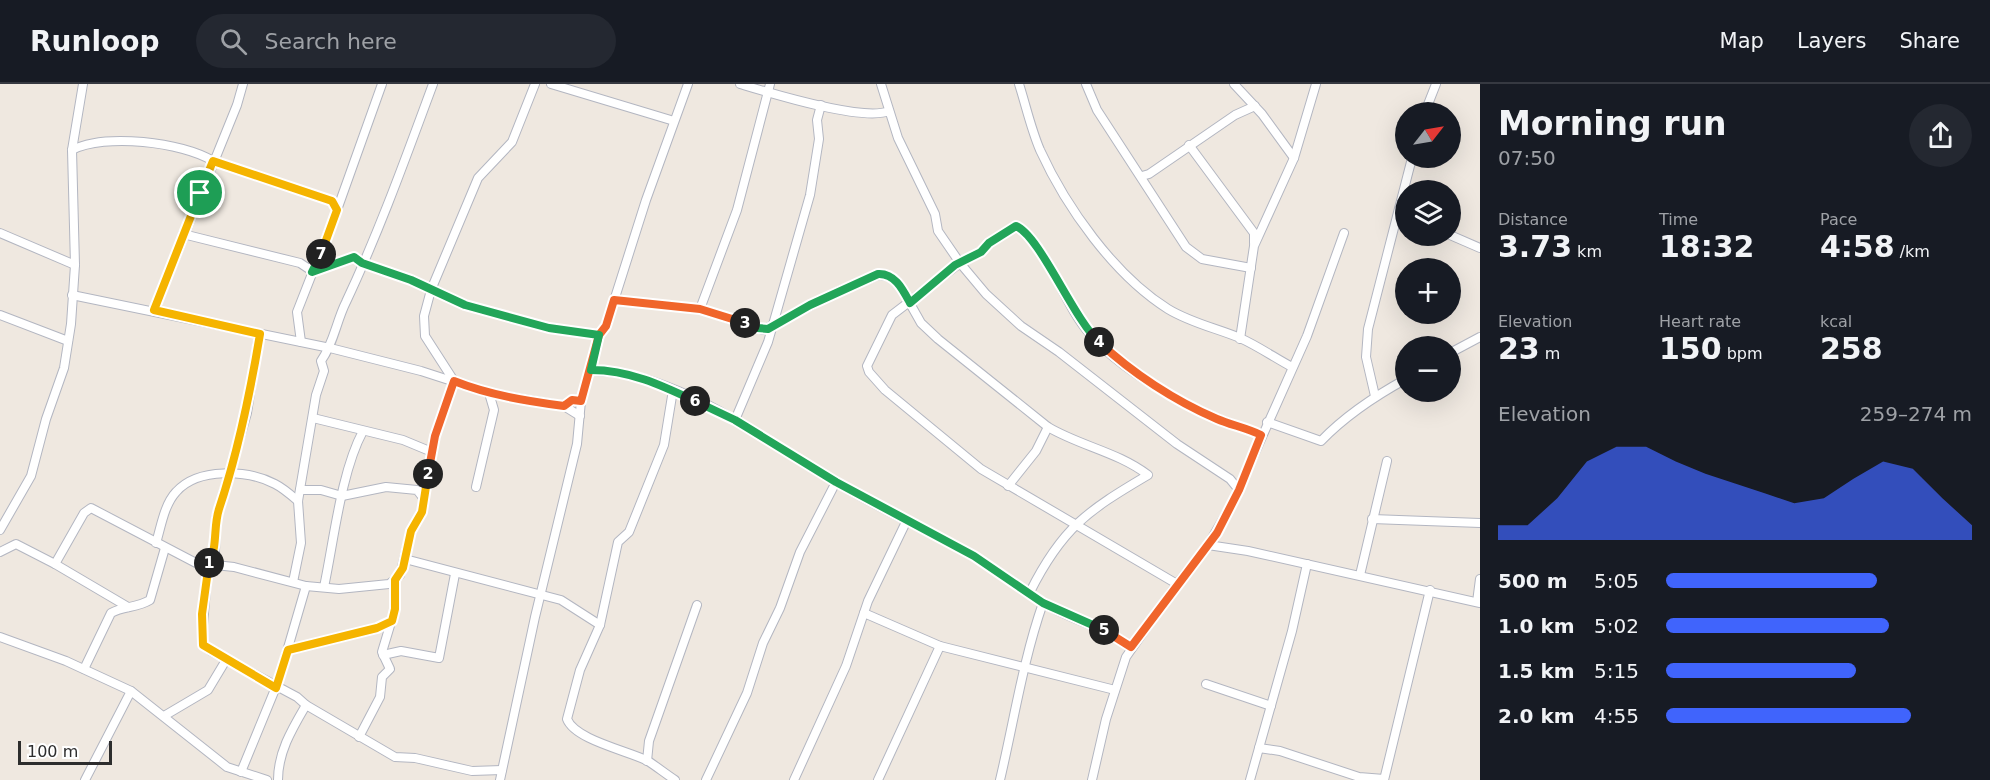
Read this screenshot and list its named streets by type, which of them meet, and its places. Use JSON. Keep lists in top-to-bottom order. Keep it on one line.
{"scale_bar":"100 m","north":"top right","page":{"header":"Runloop","search":"Search here","nav":["Map","Layers","Share"],"heading":["Morning run","07:50"],"map_buttons":["+","−"],"stats":[["Distance","3.73 km"],["Time","18:32"],["Pace","4:58 /km"],["Elevation","23 m"],["Heart rate","150 bpm"],["kcal","258"]],"pins":["7","3","4","6","2","1","5"],"chart":["Elevation","259–274 m"],"list":[{"name":"500 m","note":"5:05"},{"name":"1.0 km","note":"5:02"},{"name":"1.5 km","note":"5:15"},{"name":"2.0 km","note":"4:55"}],"scale":"100 m"}}
